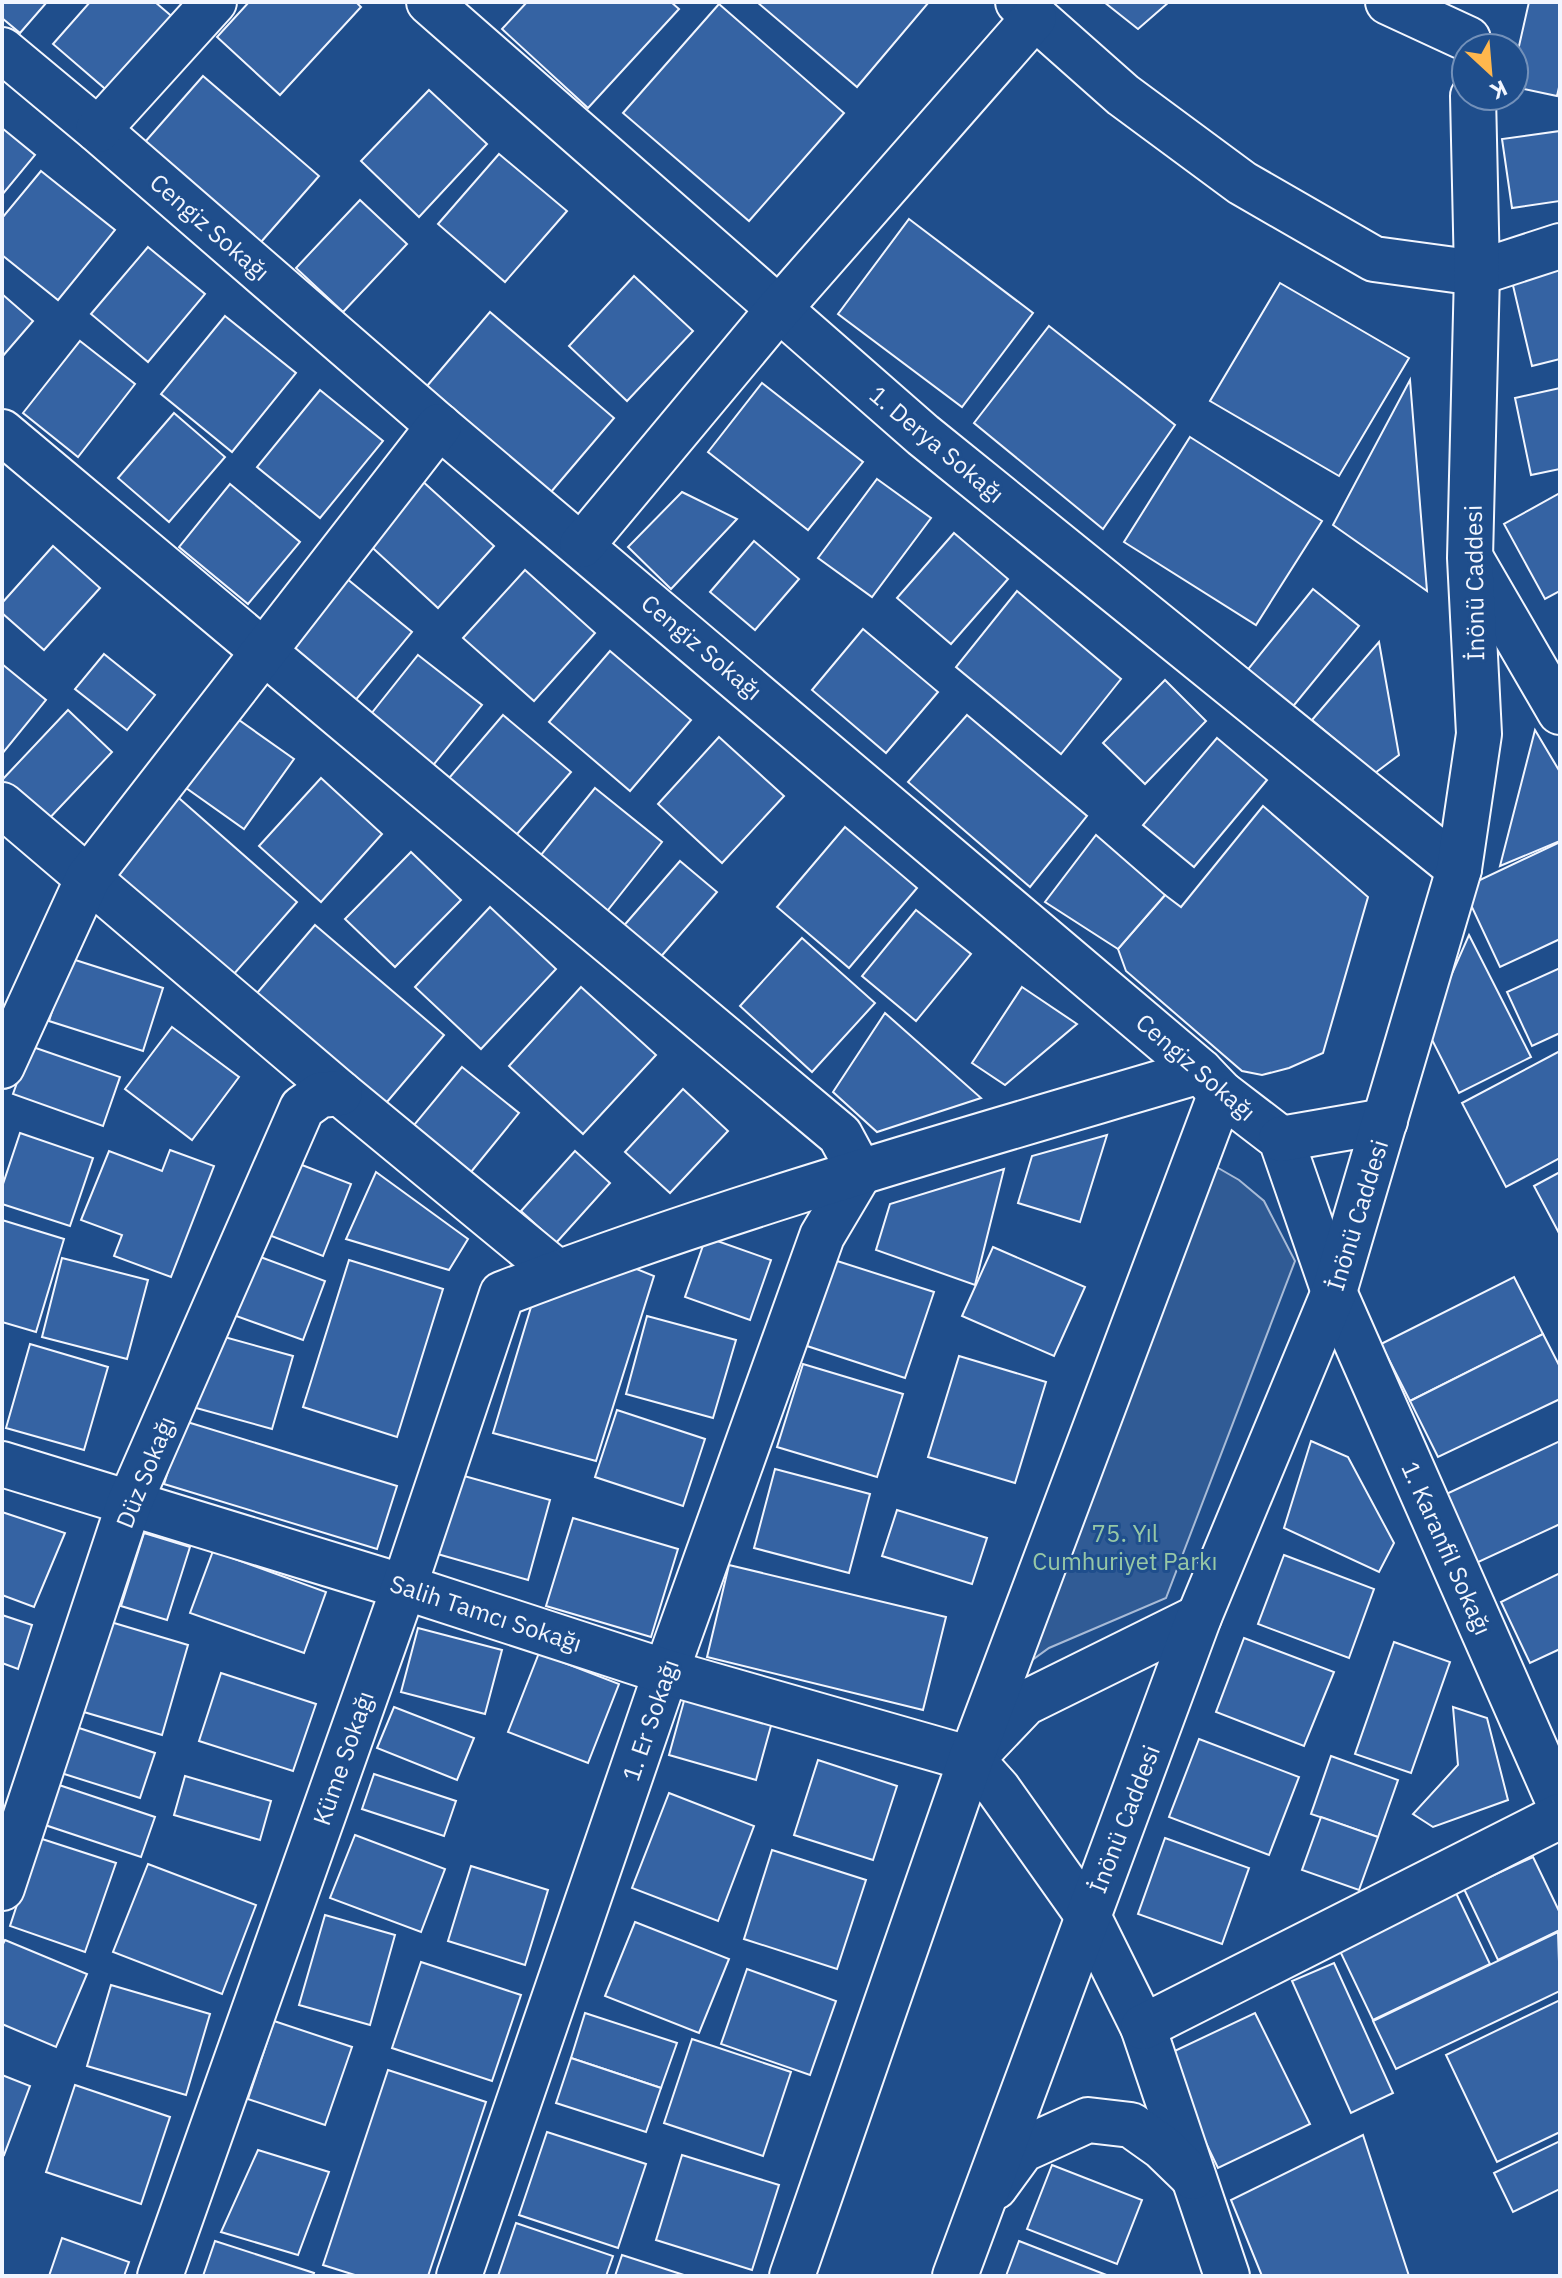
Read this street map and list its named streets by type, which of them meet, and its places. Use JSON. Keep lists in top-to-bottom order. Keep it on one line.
{"streets":{"street":["Cengiz Sokağı","1. Derya Sokağı","İnönü Caddesi","Düz Sokağı","1. Karanfil Sokağı","Salih Tamcı Sokağı","1. Er Sokağı","Küme Sokağı"]},"crossings":[["Cengiz Sokağı","Küme Sokağı"],["1. Derya Sokağı","İnönü Caddesi"],["İnönü Caddesi","1. Karanfil Sokağı"],["Düz Sokağı","Salih Tamcı Sokağı"],["Salih Tamcı Sokağı","1. Er Sokağı"],["Salih Tamcı Sokağı","Küme Sokağı"],["1. Er Sokağı","Küme Sokağı"]],"parks":["75. Yıl Cumhuriyet Parkı"],"north":"bottom right"}
